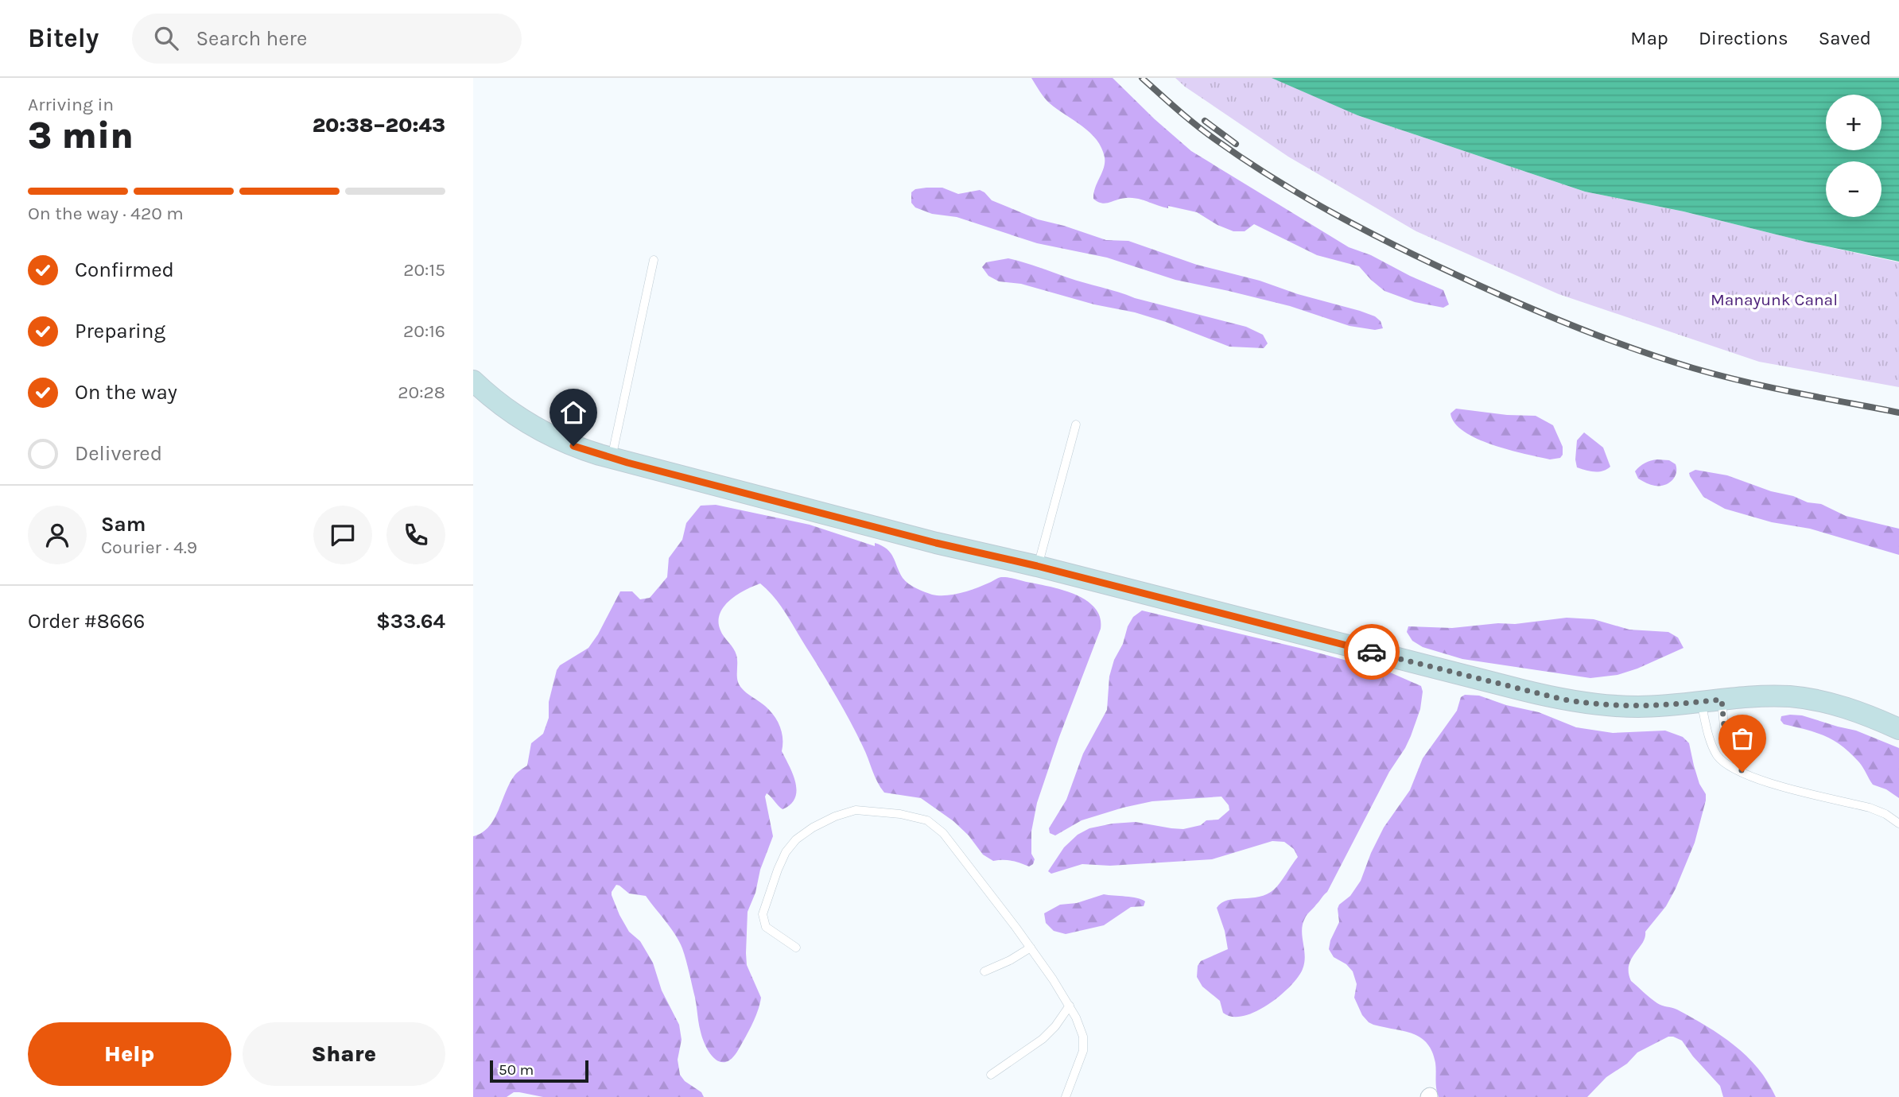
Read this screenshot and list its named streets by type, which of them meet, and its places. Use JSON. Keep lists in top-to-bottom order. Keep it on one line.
{"parks":["Manayunk Canal"],"scale_bar":"50 m","page":{"header":"Bitely","search":"Search here","nav":["Map","Directions","Saved"],"heading":["3 min","Arriving in","20:38–20:43"],"panel":["Sam","Courier · 4.9","Order #8666","$33.64"],"map_buttons":["+","−"],"bar":"On the way · 420 m","list":[["Confirmed","20:15"],["Preparing","20:16"],["On the way","20:28"],"Delivered"],"buttons":["Help","Share"],"scale":"50 m"}}
